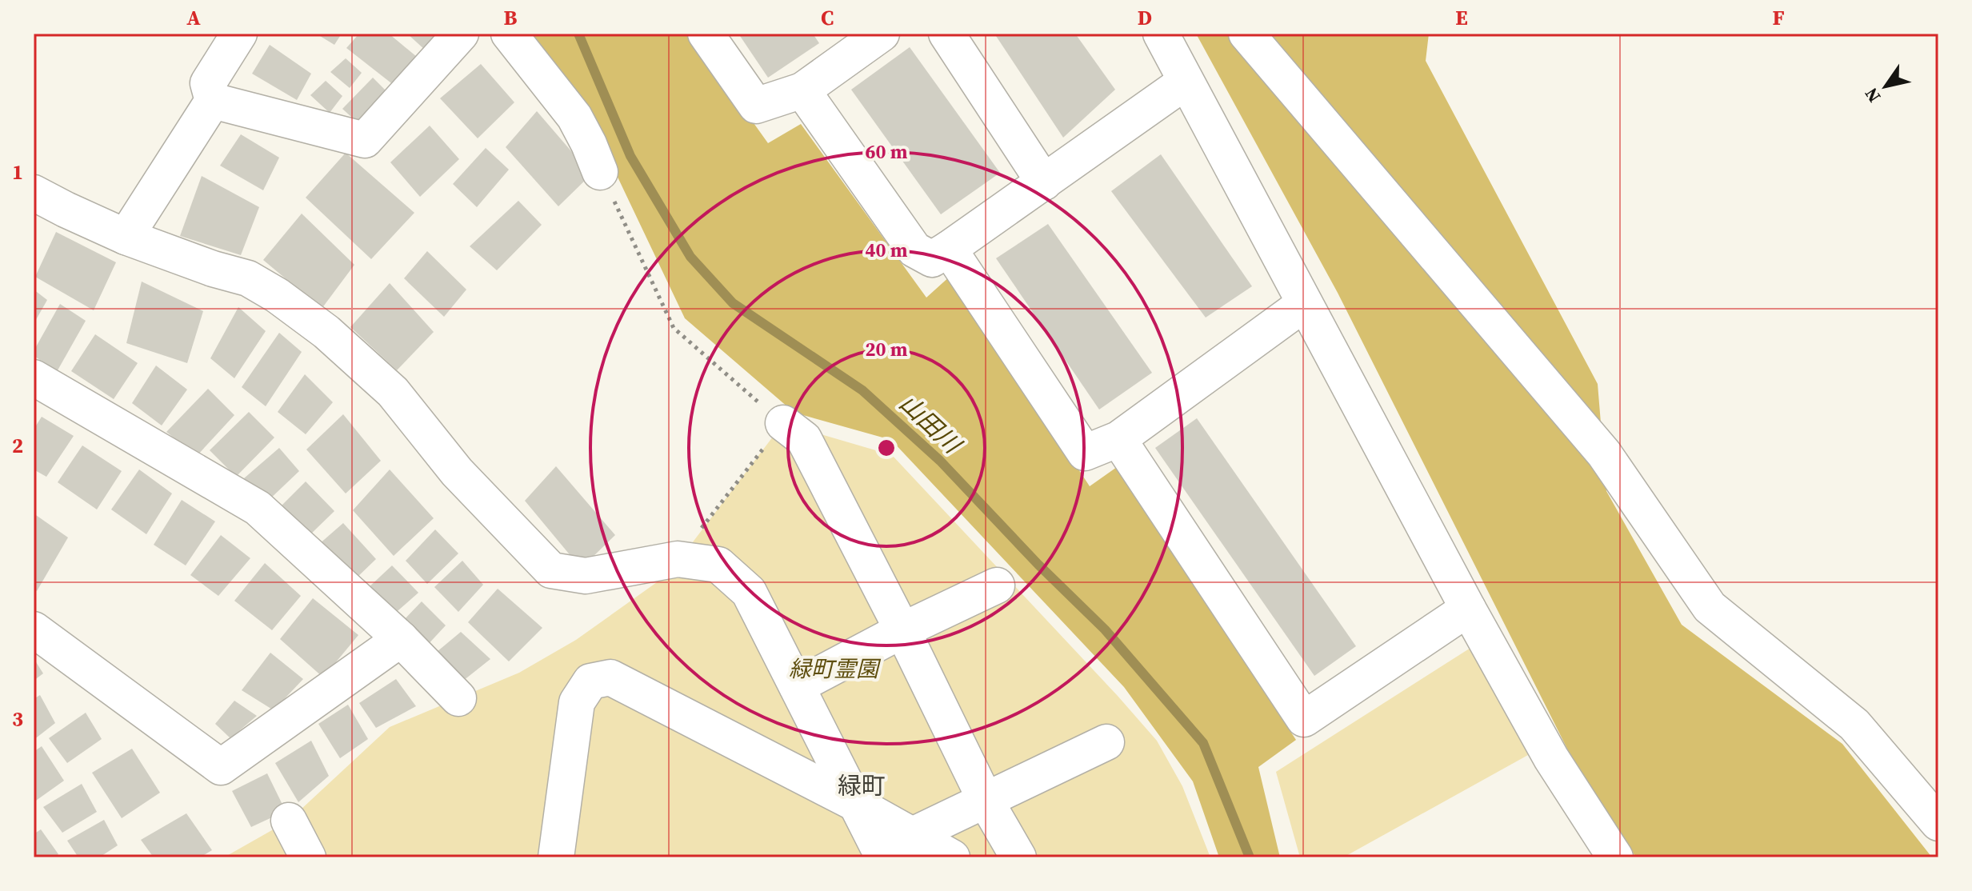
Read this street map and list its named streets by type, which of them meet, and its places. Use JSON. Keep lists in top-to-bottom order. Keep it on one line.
{"districts":["緑町"],"water":["山田川"],"parks":["緑町霊園"],"north":"bottom left","grid":{"columns":["A","B","C","D","E","F"],"rows":["1","2","3"]},"rings":["60 m","40 m","20 m"]}
